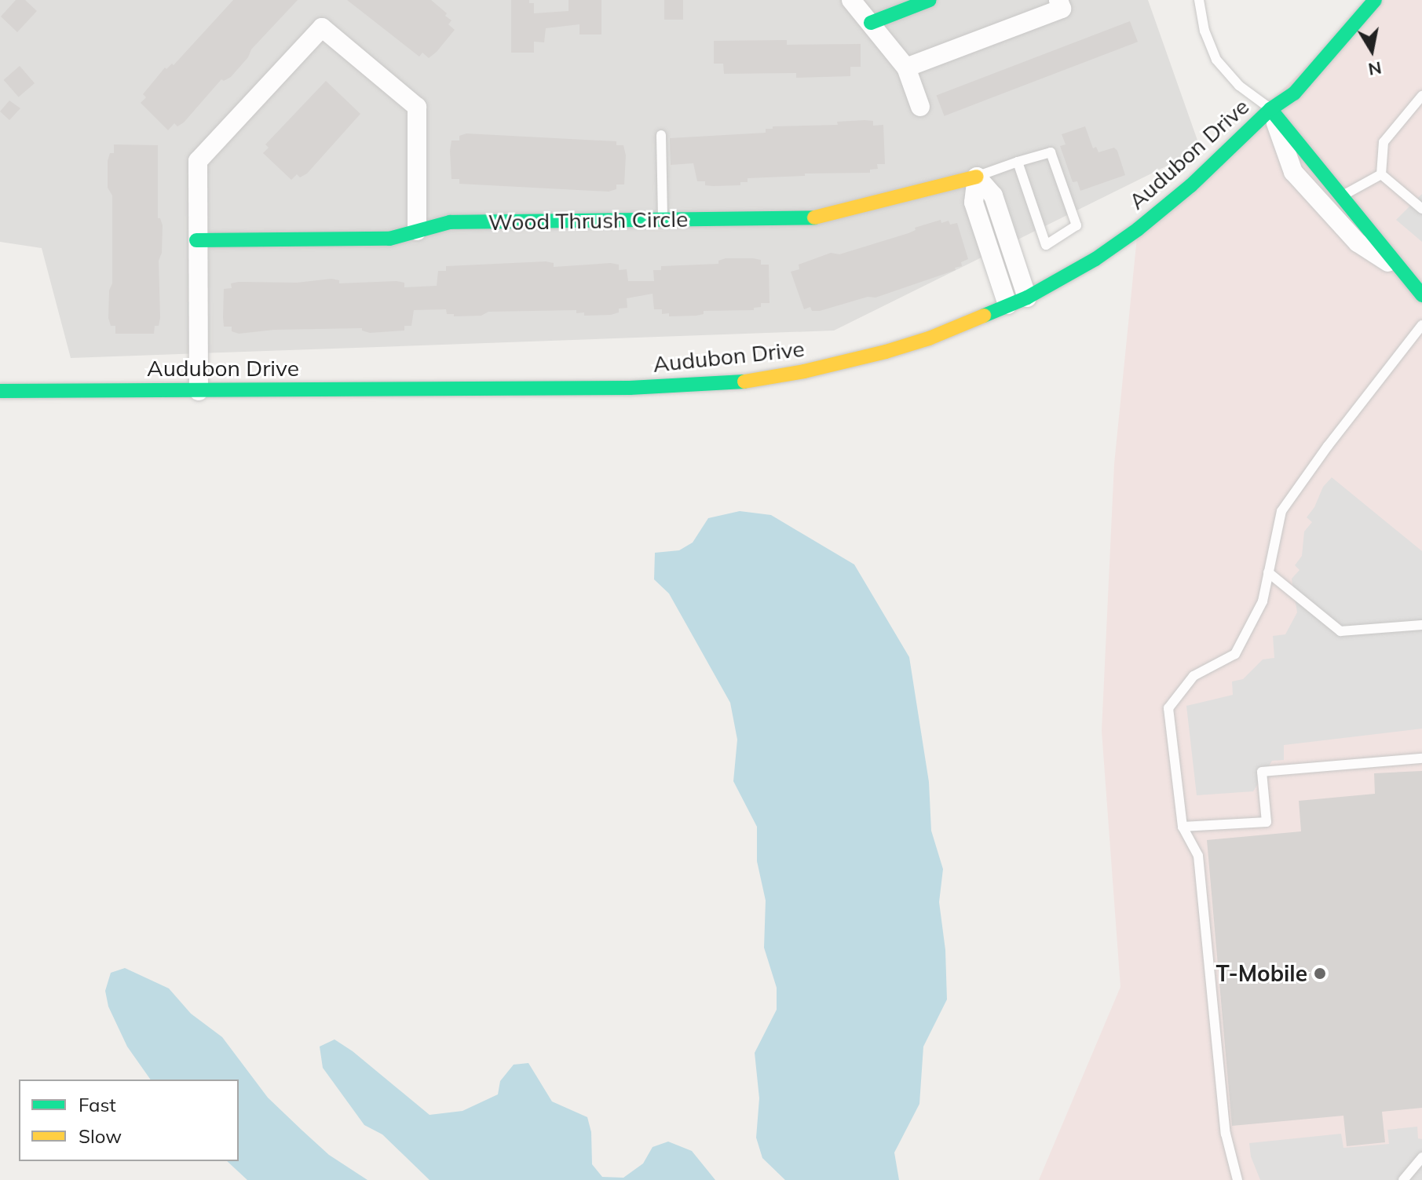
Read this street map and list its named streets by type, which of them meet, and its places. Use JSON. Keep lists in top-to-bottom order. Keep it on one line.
{"streets":{"street":["Audubon Drive","Wood Thrush Circle"]},"places":["T-Mobile"],"legend":["Fast","Slow"],"north":"bottom"}
